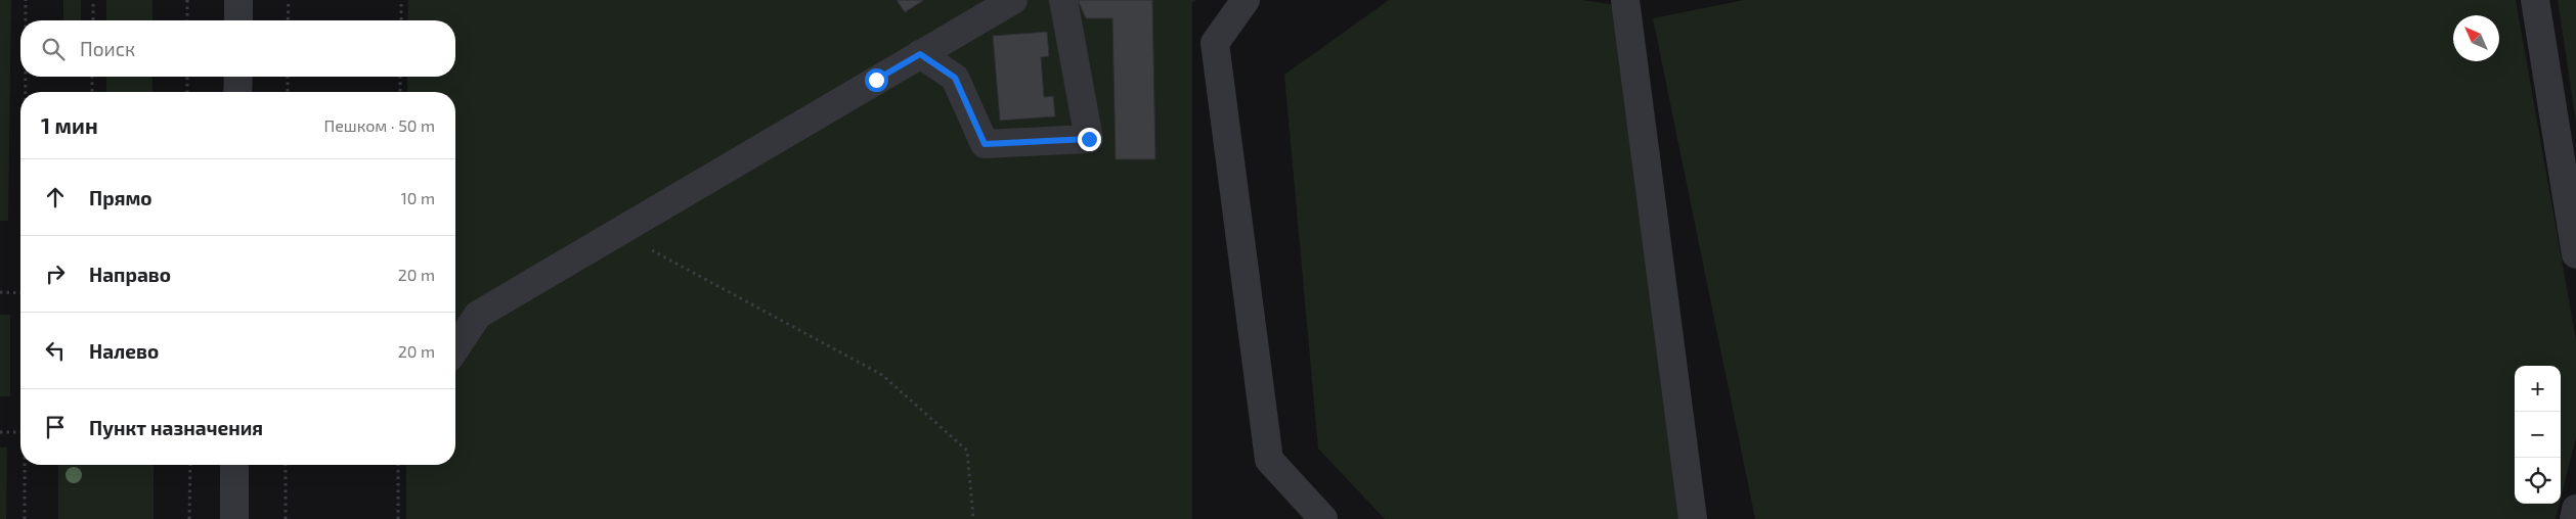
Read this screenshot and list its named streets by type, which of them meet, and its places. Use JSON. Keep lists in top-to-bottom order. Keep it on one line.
{"north":"top left","page":{"search":"Поиск","heading":["1 мин","Пешком · 50 m"],"list":[["Прямо","10 m"],["Направо","20 m"],["Налево","20 m"],"Пункт назначения"],"map_buttons":["+","−"]}}
